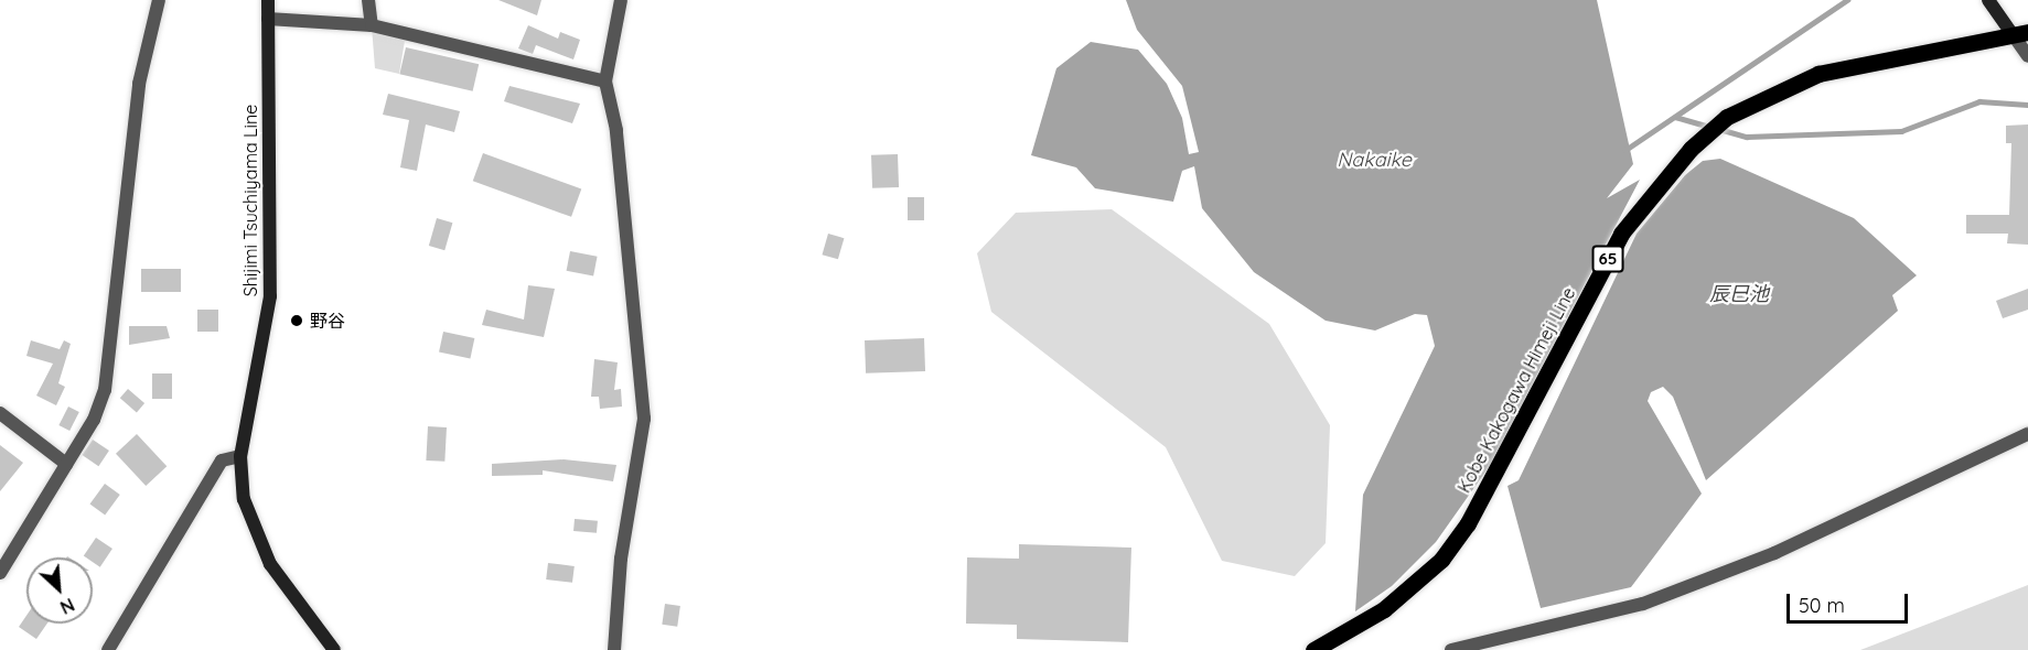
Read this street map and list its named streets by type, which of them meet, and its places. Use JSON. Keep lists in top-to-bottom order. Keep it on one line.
{"streets":{"main road":["Shijimi Tsuchiyama Line","65","Kobe Kakogawa Himeji Line"]},"water":["Nakaike","辰巳池"],"places":["野谷"],"scale_bar":"50 m","north":"bottom right"}
